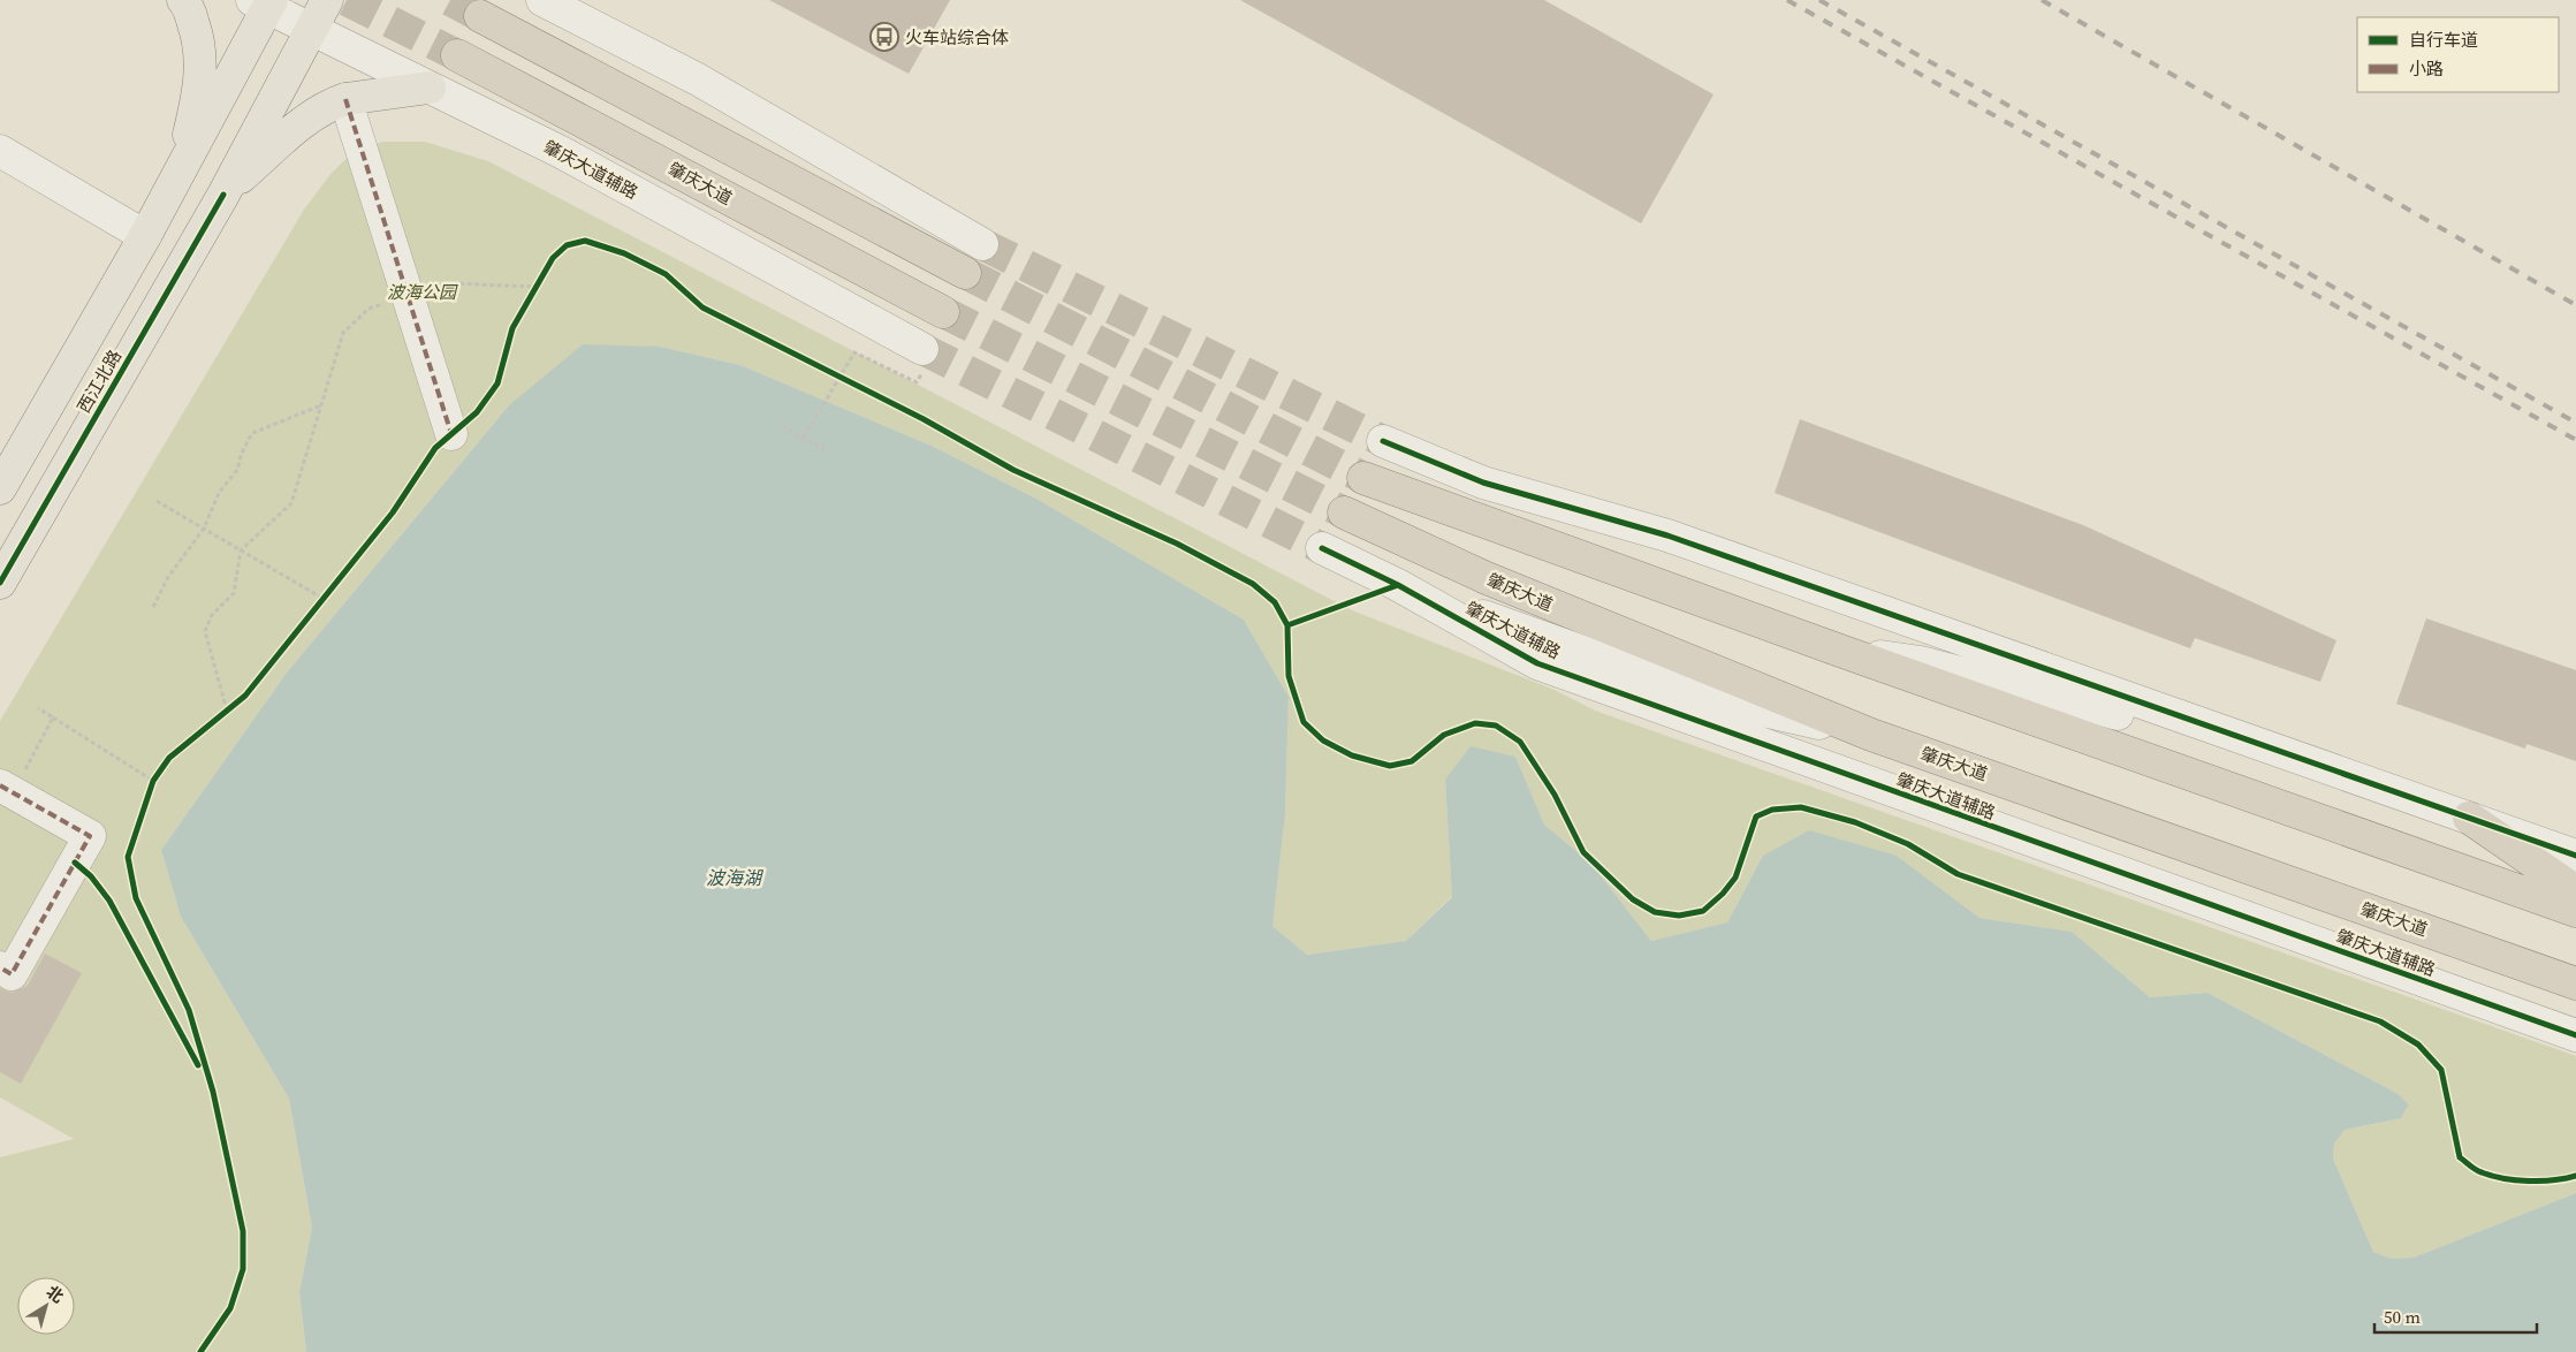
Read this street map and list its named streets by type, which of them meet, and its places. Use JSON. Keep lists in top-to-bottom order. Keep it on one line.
{"streets":{"highway":["肇庆大道"],"main road":["西江北路"],"street":["肇庆大道辅路"]},"crossings":[["肇庆大道辅路","西江北路"]],"water":["波海湖"],"parks":["波海公园"],"places":{"bus stop":["火车站综合体"]},"legend":["自行车道","小路"],"scale_bar":"50 m","north":"top right"}
